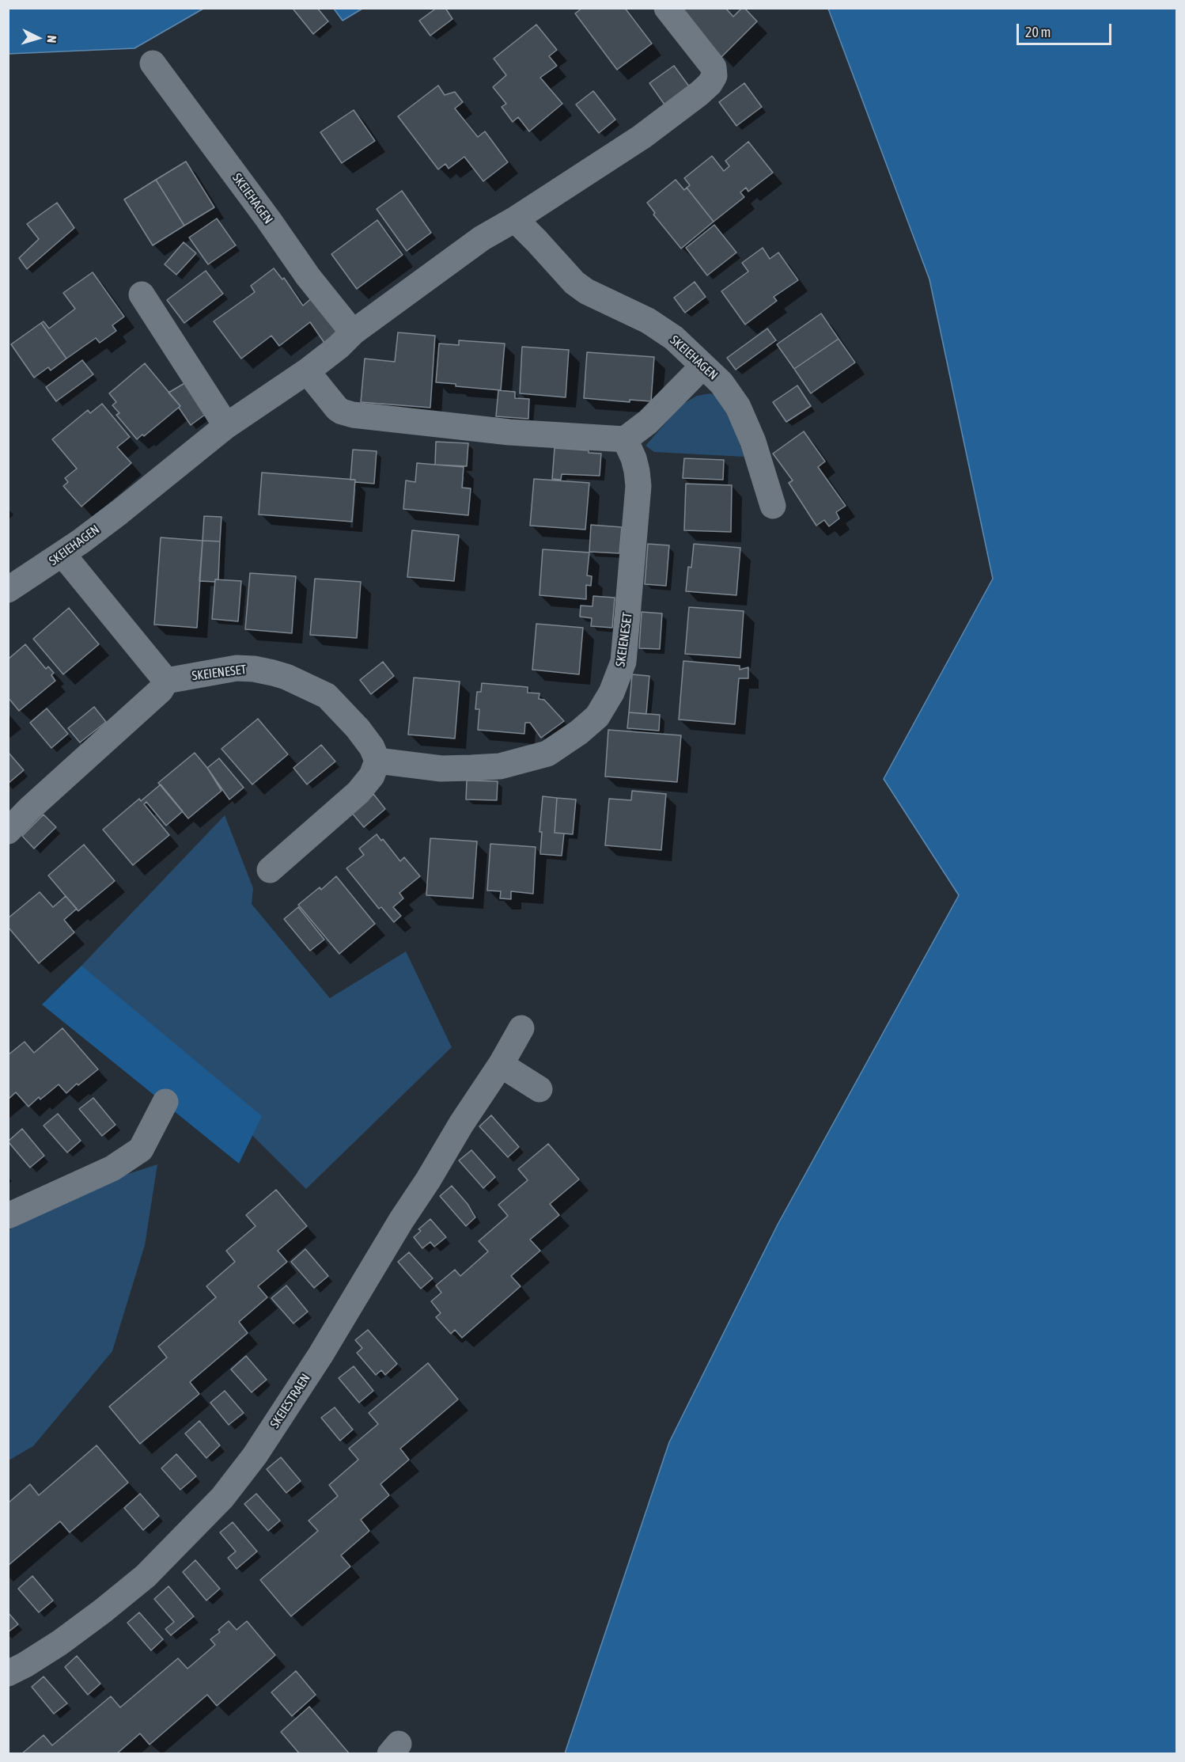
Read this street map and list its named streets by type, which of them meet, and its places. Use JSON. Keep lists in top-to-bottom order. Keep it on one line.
{"streets":{"street":["SKEIEHAGEN","SKEIENESET","SKEIESTRAEN"]},"scale_bar":"20 m","north":"right"}
